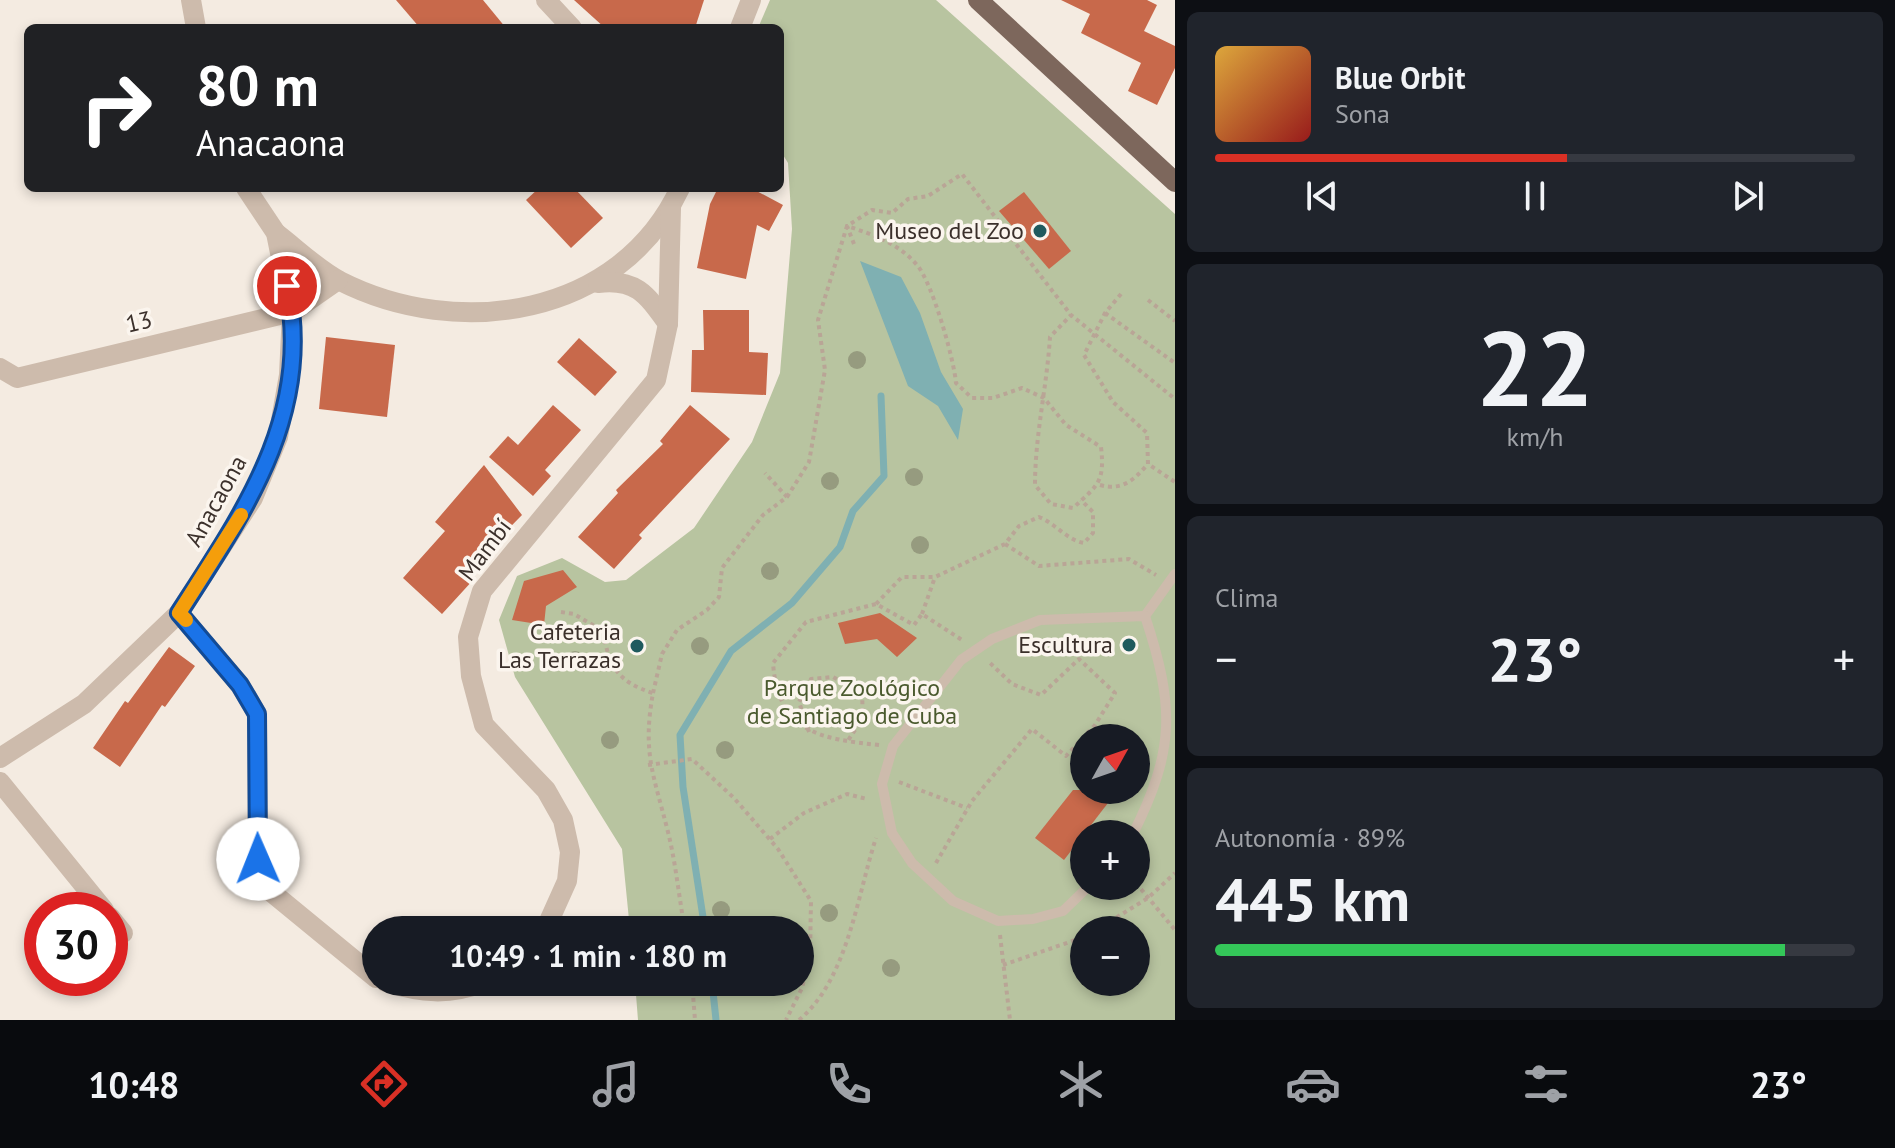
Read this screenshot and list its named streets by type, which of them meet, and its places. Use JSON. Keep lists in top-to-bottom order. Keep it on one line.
{"streets":{"street":["13","Anacaona","Mambí"]},"crossings":[["13","Anacaona"]],"parks":["Parque Zoológico de Santiago de Cuba"],"places":["Museo del Zoo","Escultura","Cafeteria Las Terrazas"],"north":"top right","page":{"turn":["80 m","Anacaona"],"song":["Blue Orbit","Sona"],"tile":[["22","km/h"],"Clima",["Autonomía · 89%","445 km"]],"heat":["−","23°","+"],"map_buttons":["+","−"],"limit":"30","trip":"10:49 · 1 min · 180 m","tabs":["10:48","23°"]}}
